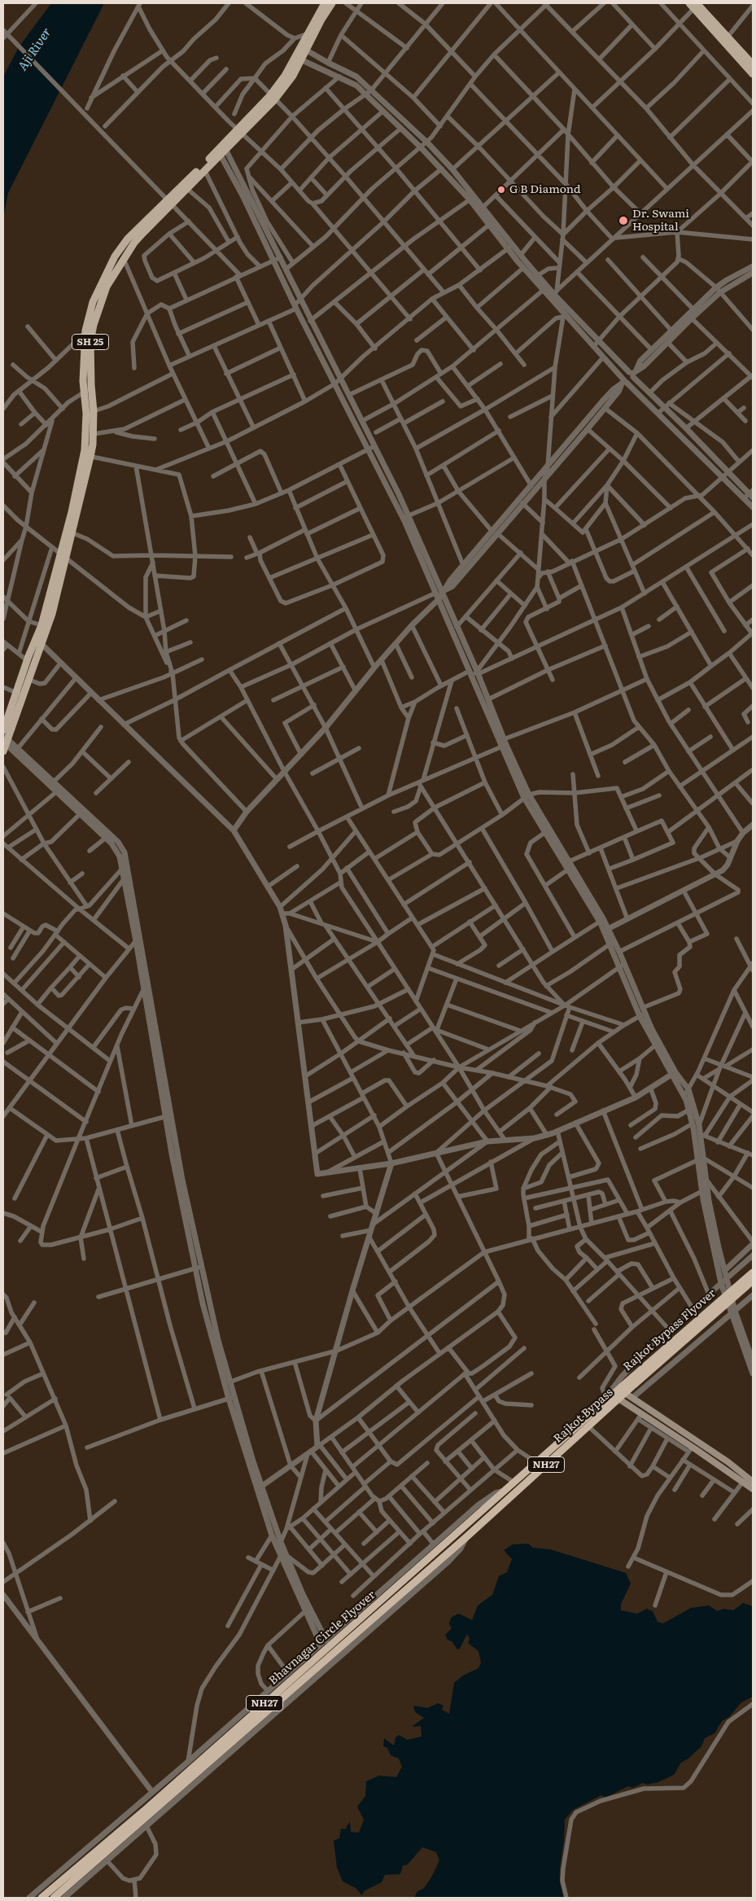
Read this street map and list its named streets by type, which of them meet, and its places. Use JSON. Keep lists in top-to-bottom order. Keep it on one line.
{"streets":{"highway":["Rajkot Bypass Flyover","Rajkot Bypass","NH27","Bhavnagar Circle Flyover"],"main road":["SH 25"]},"crossings":[["Rajkot Bypass Flyover","Rajkot Bypass"],["Rajkot Bypass","Bhavnagar Circle Flyover"]],"water":["Aji River"],"places":["G B Diamond","Dr. Swami Hospital"]}
